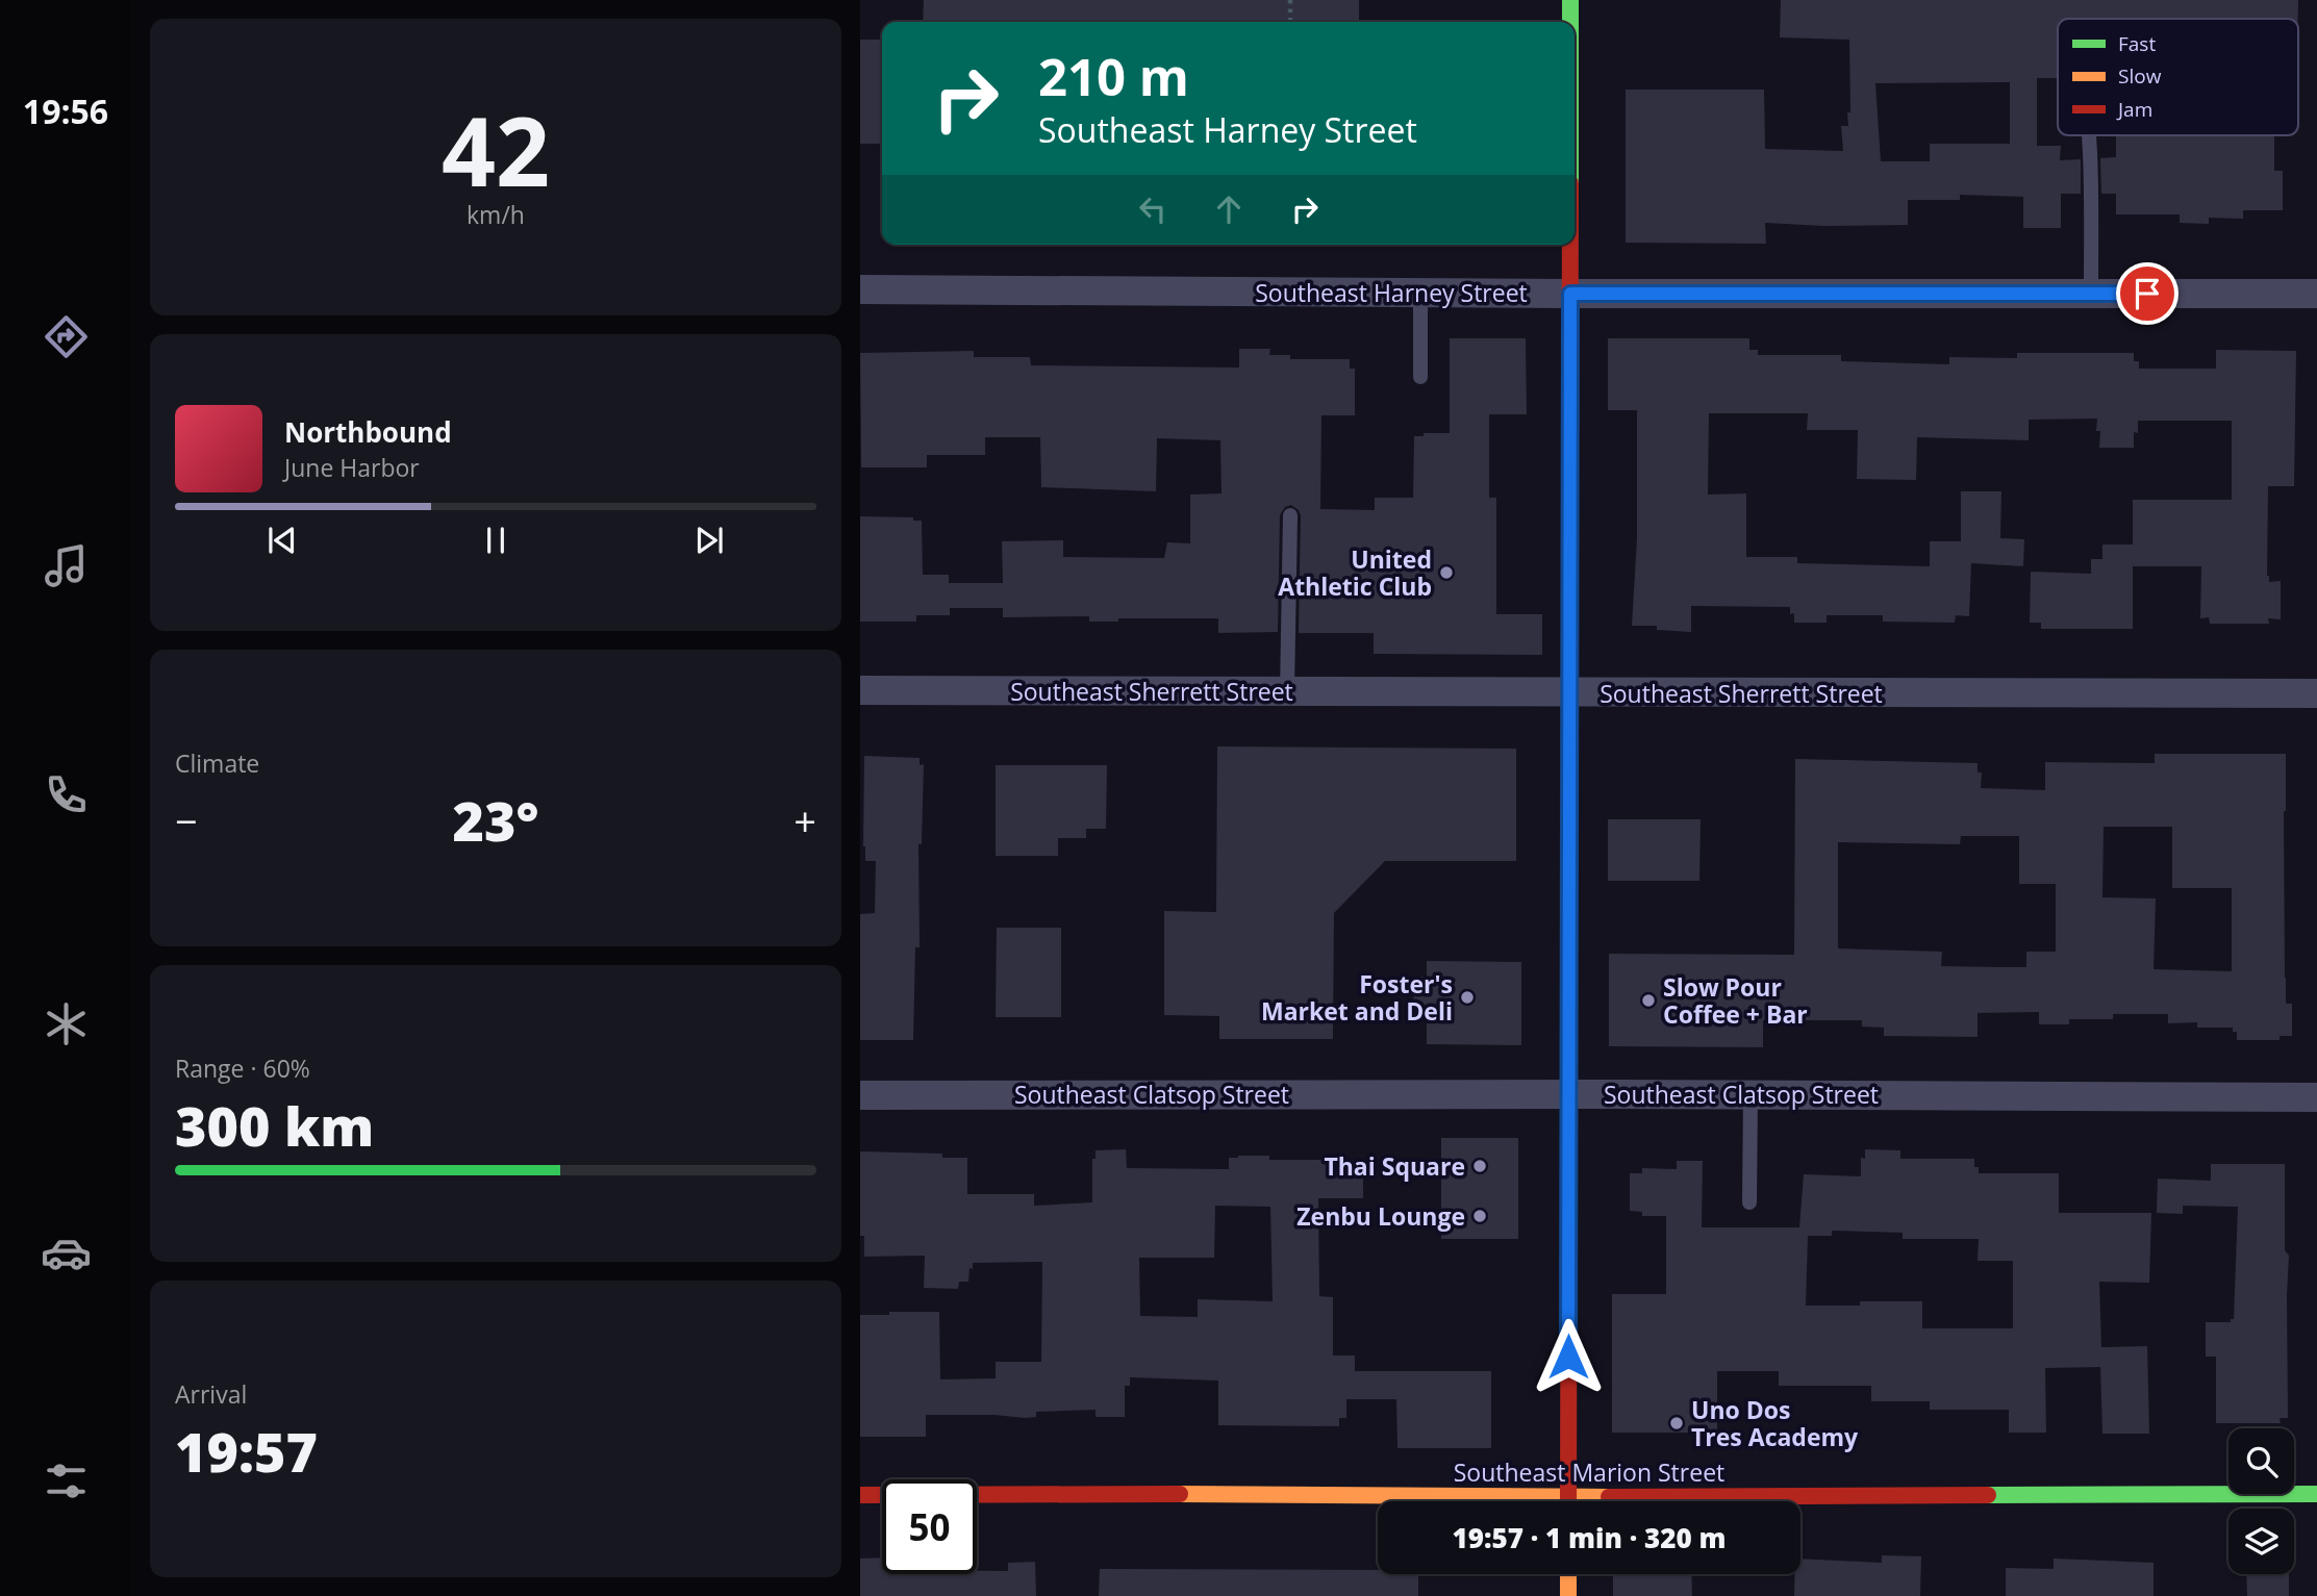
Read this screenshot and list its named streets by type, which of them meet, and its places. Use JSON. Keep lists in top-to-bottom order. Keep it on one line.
{"streets":{"main road":["Southeast Marion Street"],"street":["Southeast Harney Street","Southeast Sherrett Street","Southeast Clatsop Street"]},"places":["United Athletic Club","Foster's Market and Deli","Slow Pour Coffee + Bar","Thai Square","Zenbu Lounge","Uno Dos Tres Academy"],"legend":["Fast","Slow","Jam"],"page":{"tabs":"19:56","tile":[["42","km/h"],"Climate",["Range · 60%","300 km"],["Arrival","19:57"]],"turn":["210 m","Southeast Harney Street"],"song":["Northbound","June Harbor"],"heat":["−","23°","+"],"limit":"50","trip":"19:57 · 1 min · 320 m"}}
